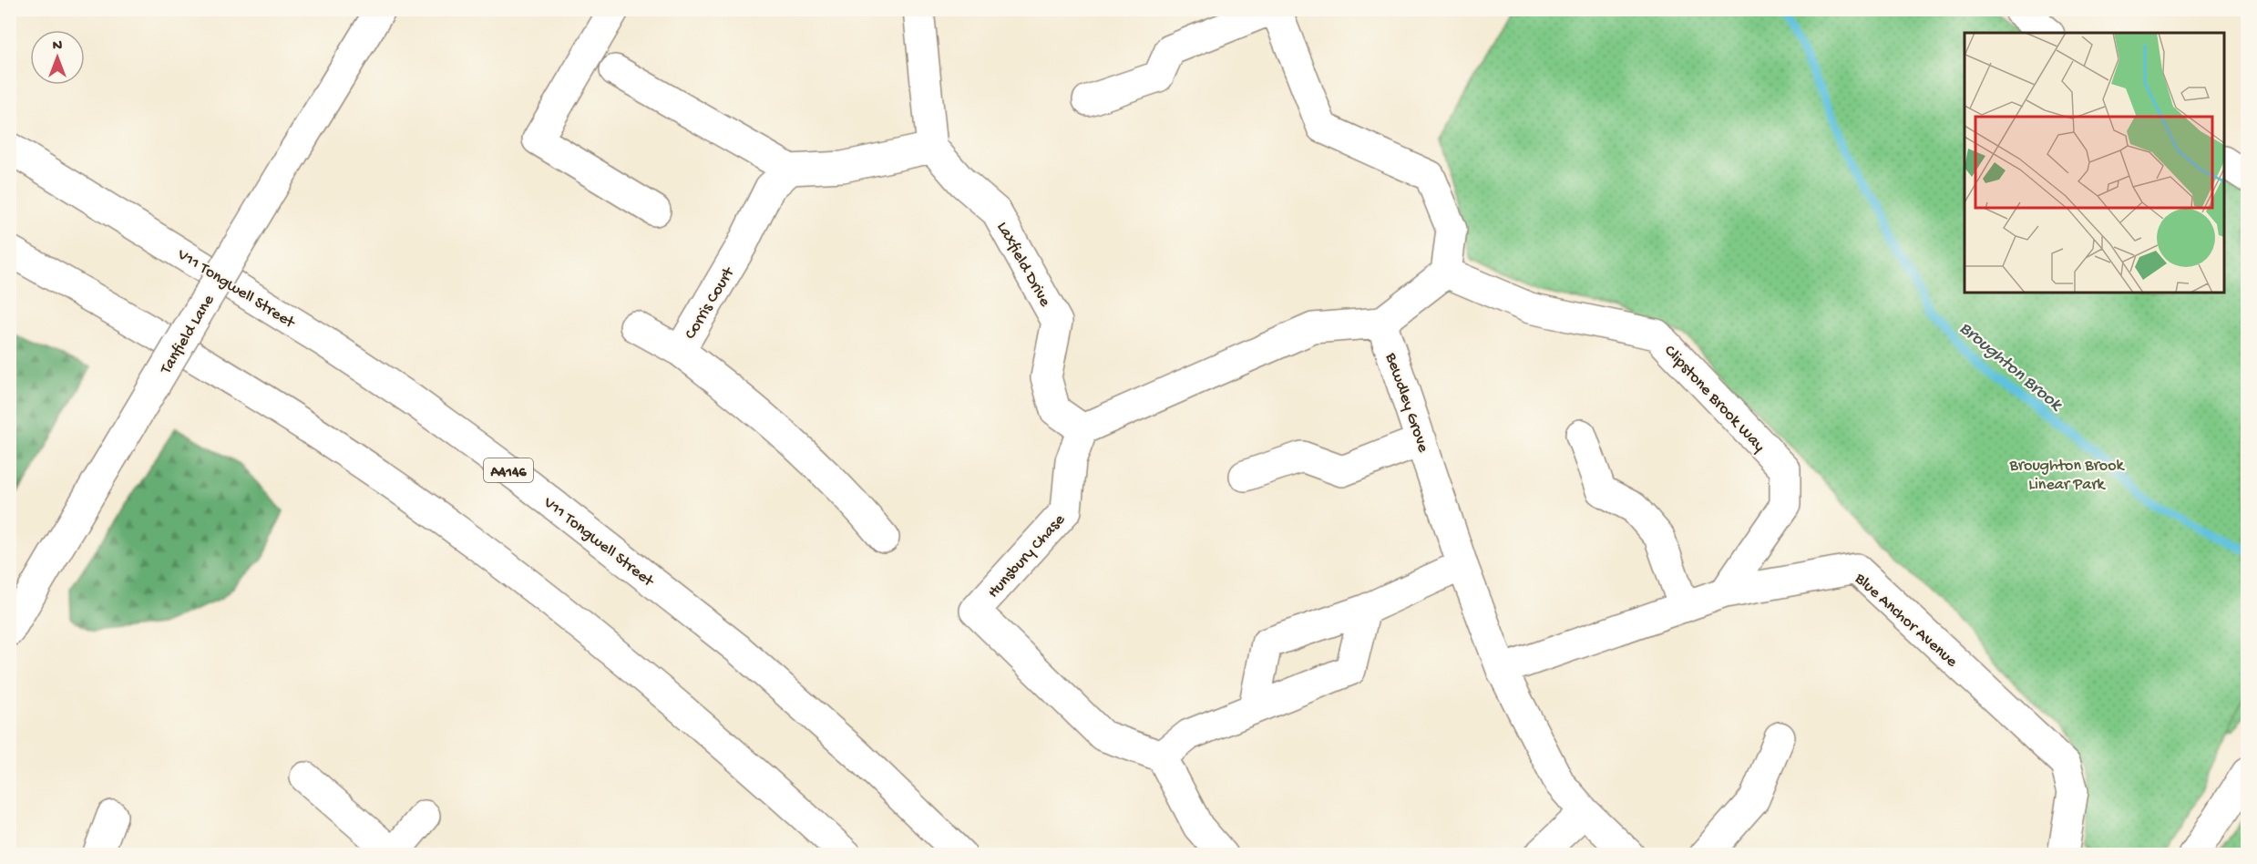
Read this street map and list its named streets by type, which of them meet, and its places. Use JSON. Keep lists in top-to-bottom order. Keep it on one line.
{"streets":{"main road":["Laxfield Drive","V11 Tongwell Street","Corris Court","Tanfield Lane","Clipstone Brook Way","Bewdley Grove","A4146","Hunsbury Chase","Blue Anchor Avenue"]},"crossings":[["Laxfield Drive","Hunsbury Chase"],["Clipstone Brook Way","Blue Anchor Avenue"],["Bewdley Grove","Blue Anchor Avenue"]],"water":["Broughton Brook"],"parks":["Broughton Brook Linear Park"],"north":"top"}
